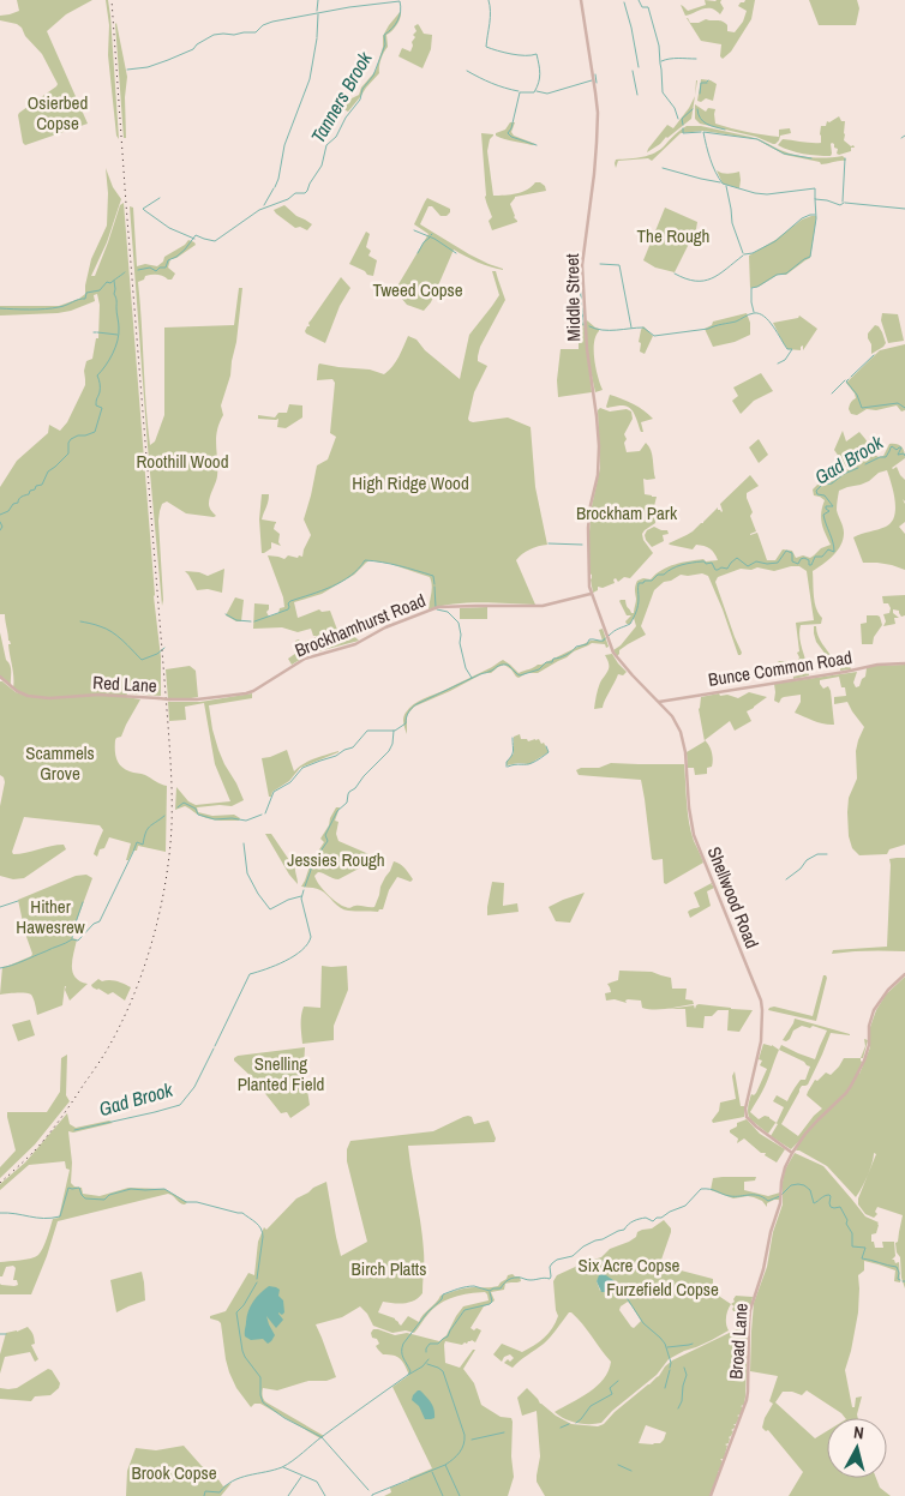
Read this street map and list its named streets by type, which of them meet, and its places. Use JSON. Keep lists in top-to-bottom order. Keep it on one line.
{"streets":{"street":["Middle Street","Brockhamhurst Road","Bunce Common Road","Red Lane","Shellwood Road","Broad Lane"]},"crossings":[["Middle Street","Brockhamhurst Road"],["Middle Street","Shellwood Road"],["Brockhamhurst Road","Red Lane"],["Bunce Common Road","Shellwood Road"],["Shellwood Road","Broad Lane"]],"water":["Tanners Brook","Gad Brook"],"parks":["Osierbed Copse","The Rough","Tweed Copse","Roothill Wood","High Ridge Wood","Brockham Park","Scammels Grove","Jessies Rough","Hither Hawesrew","Snelling Planted Field","Six Acre Copse","Birch Platts","Furzefield Copse","Brook Copse"],"north":"top"}
